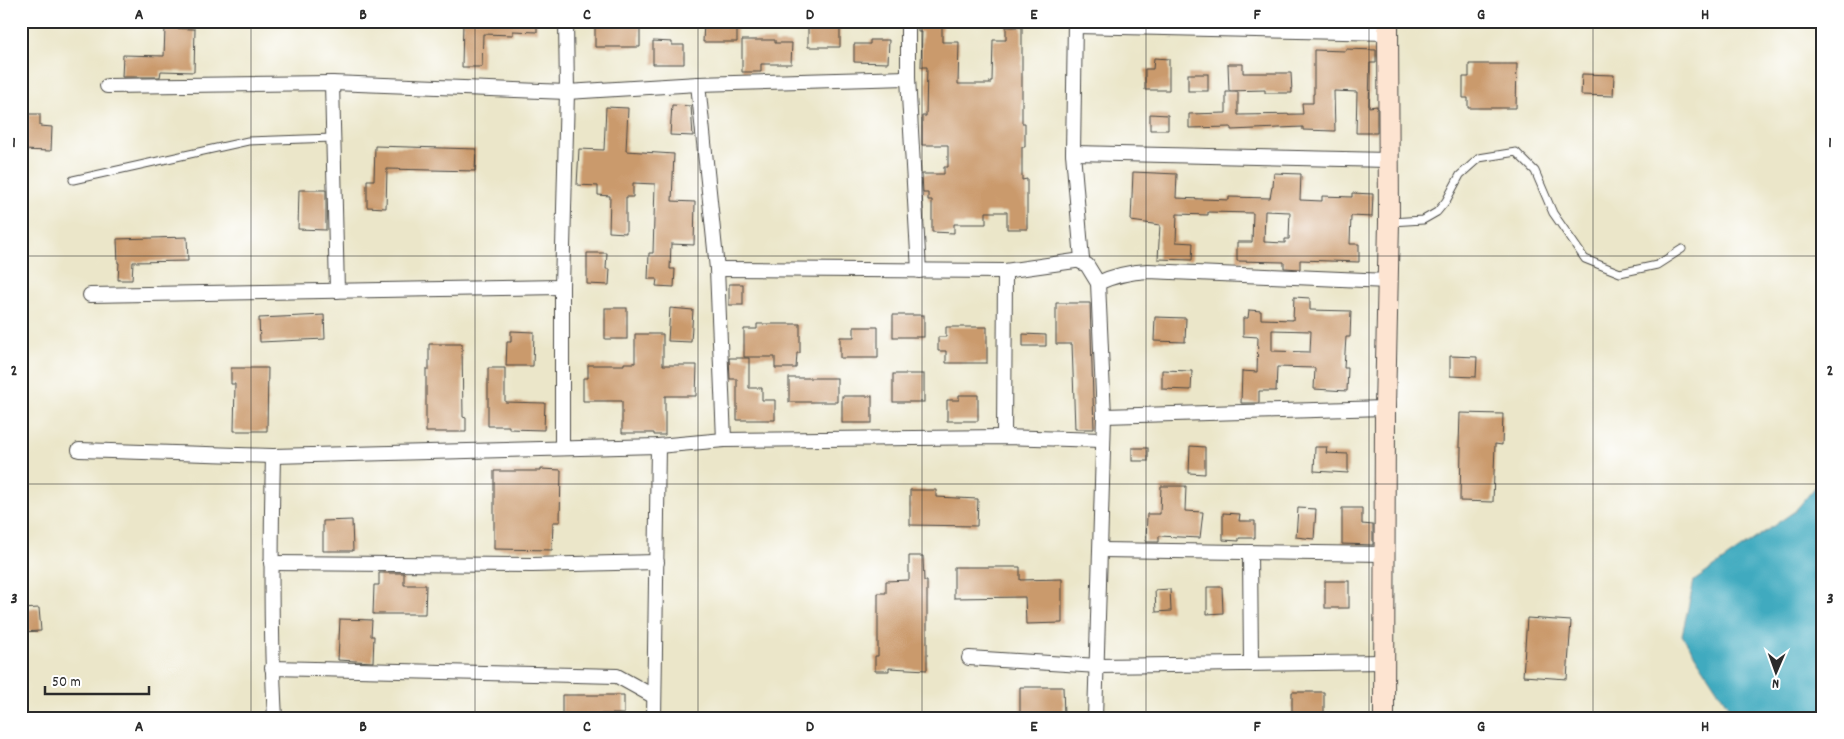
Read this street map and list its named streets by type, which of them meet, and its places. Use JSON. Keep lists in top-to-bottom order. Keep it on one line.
{"scale_bar":"50 m","north":"bottom","grid":{"columns":["A","B","C","D","E","F","G","H"],"rows":["1","2","3"]}}
